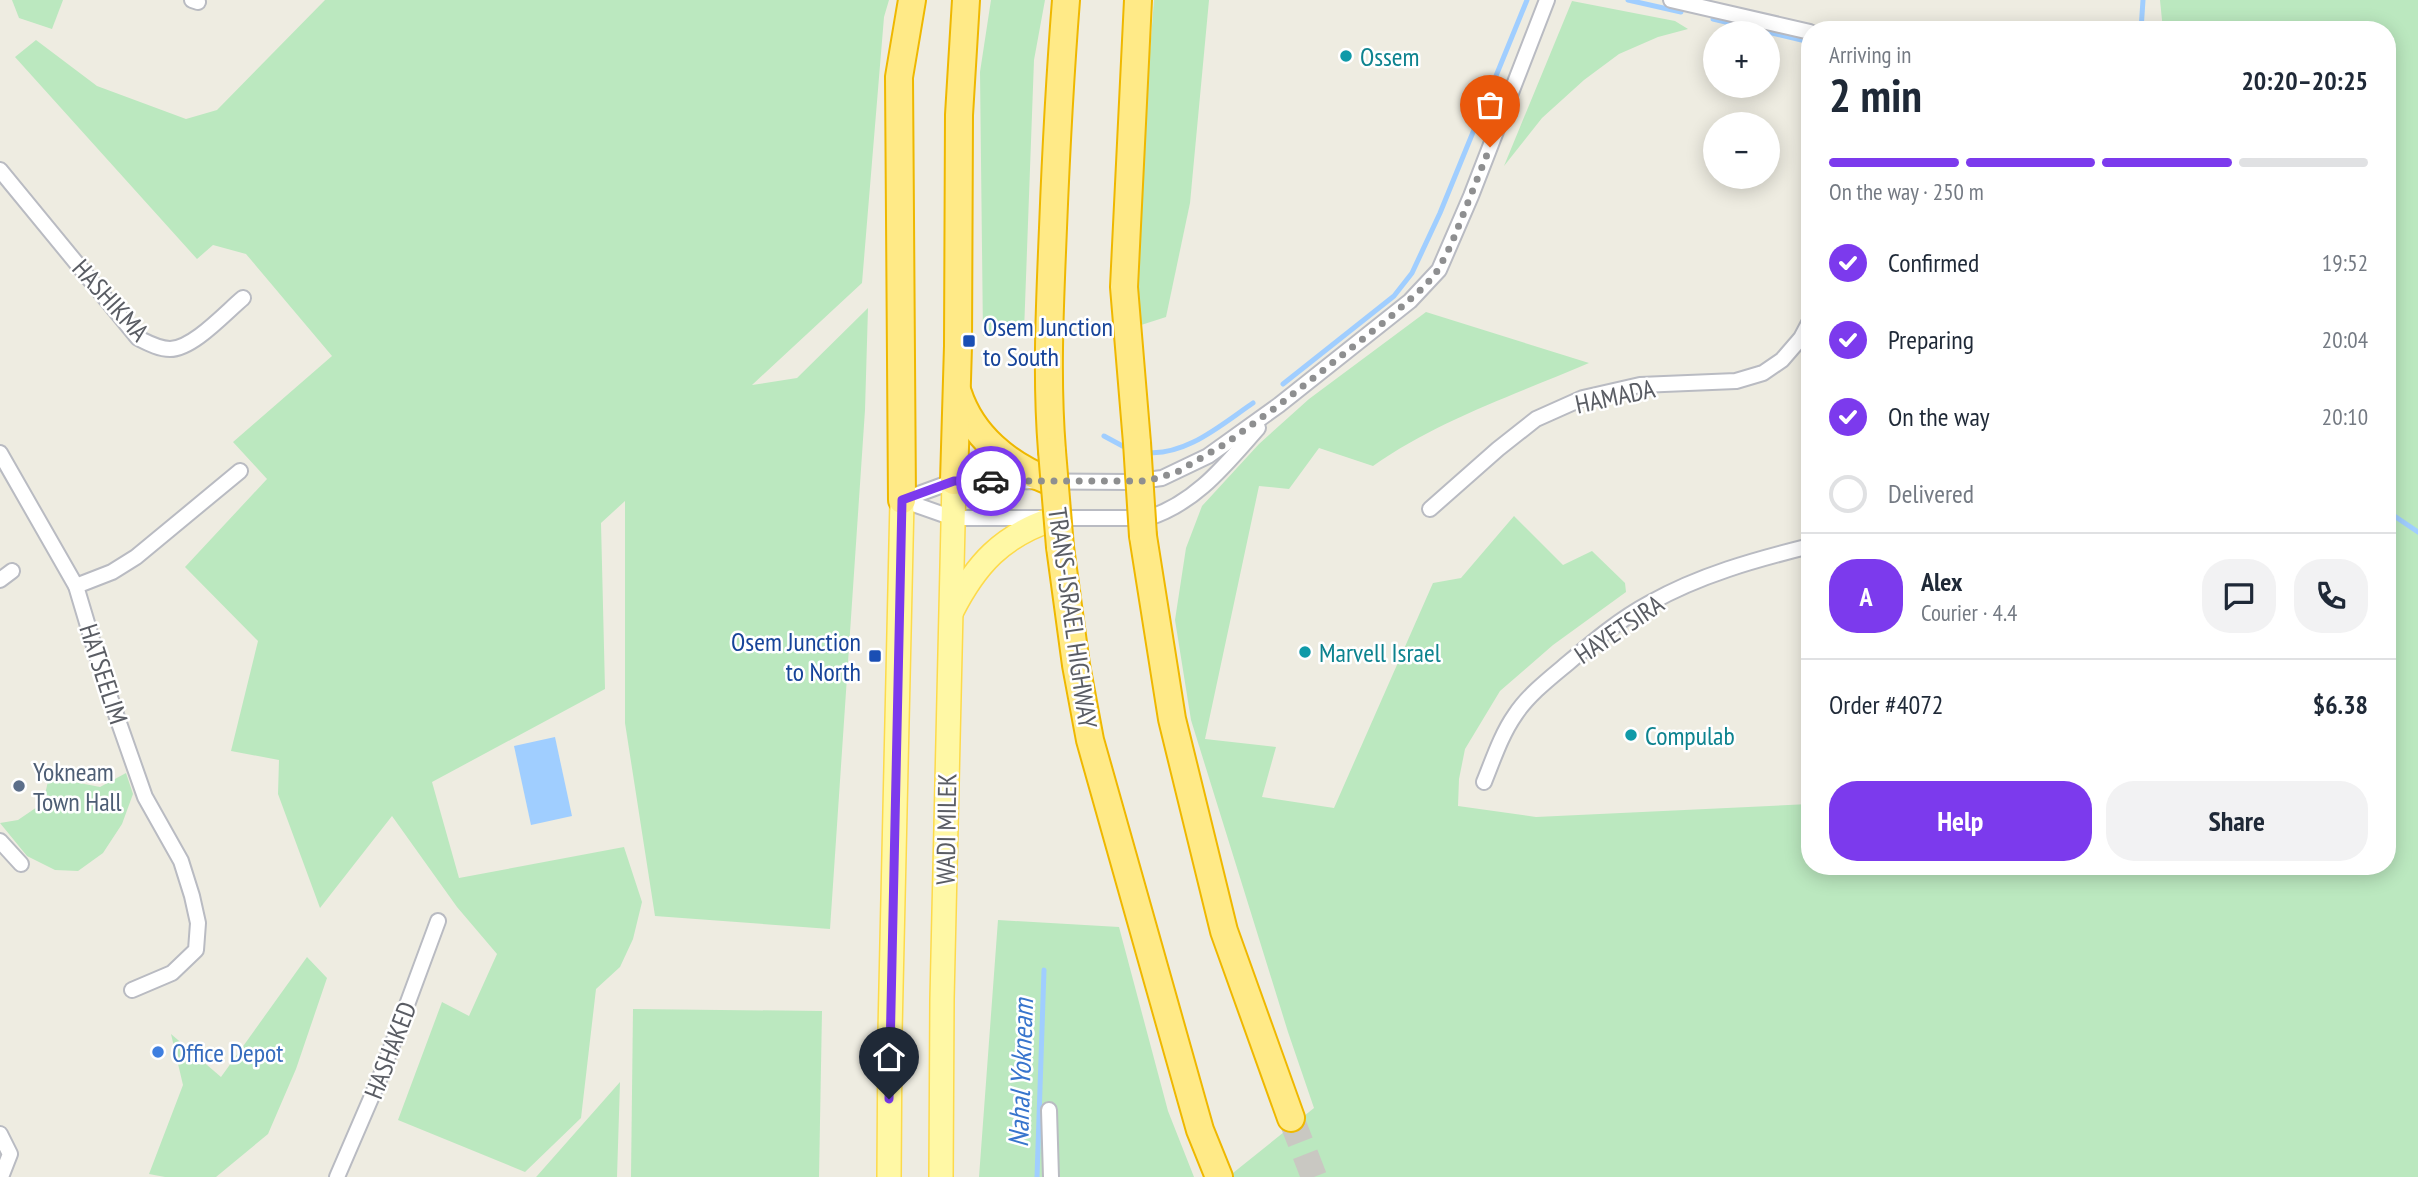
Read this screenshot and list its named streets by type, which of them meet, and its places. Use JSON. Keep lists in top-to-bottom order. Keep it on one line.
{"streets":{"highway":["TRANS-ISRAEL HIGHWAY"],"main road":["WADI MILEK"],"street":["HASHIKMA","HAMADA","HAYETSIRA","HATSEELIM","HASHAKED"]},"water":["Nahal Yokneam"],"places":{"other":["Ossem","Marvell Israel","Compulab","Yokneam Town Hall","Office Depot"],"transit":["Osem Junction to South","Osem Junction to North"]},"page":{"map_buttons":["+","−"],"heading":["2 min","Arriving in","20:20–20:25"],"panel":["Alex","Courier · 4.4","Order #4072","$6.38"],"bar":"On the way · 250 m","list":[["Confirmed","19:52"],["Preparing","20:04"],["On the way","20:10"],"Delivered"],"round":"A","buttons":["Help","Share"]}}
